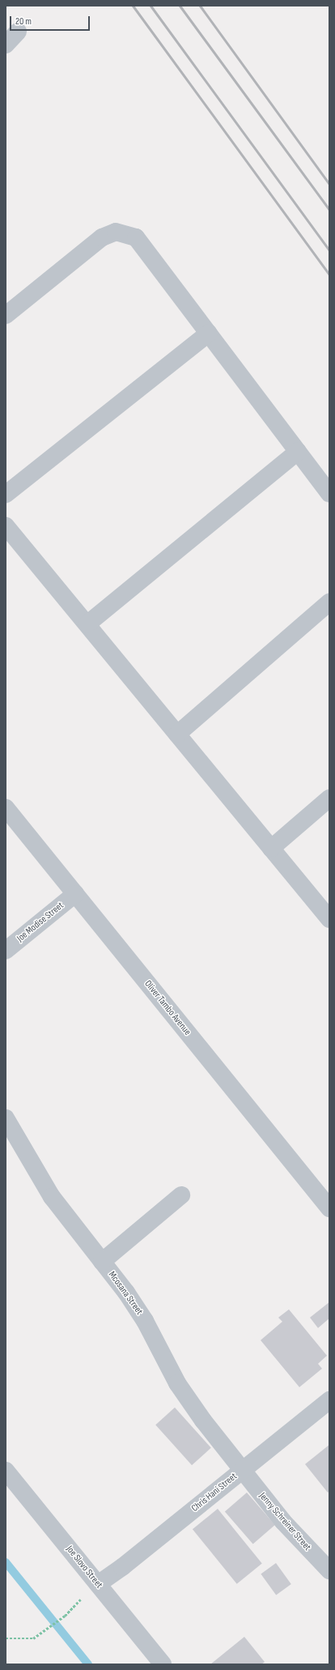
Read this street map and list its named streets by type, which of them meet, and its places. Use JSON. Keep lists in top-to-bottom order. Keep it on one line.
{"streets":{"street":["Joe Modise Street","Oliver Tambo Avenue","Mcosana Street","Chris Hani Street","Jenny Schreiner Street","Joe Slovo Street"]},"crossings":[["Joe Modise Street","Oliver Tambo Avenue"],["Mcosana Street","Chris Hani Street"],["Mcosana Street","Jenny Schreiner Street"],["Chris Hani Street","Jenny Schreiner Street"],["Chris Hani Street","Joe Slovo Street"]],"scale_bar":"20 m"}
